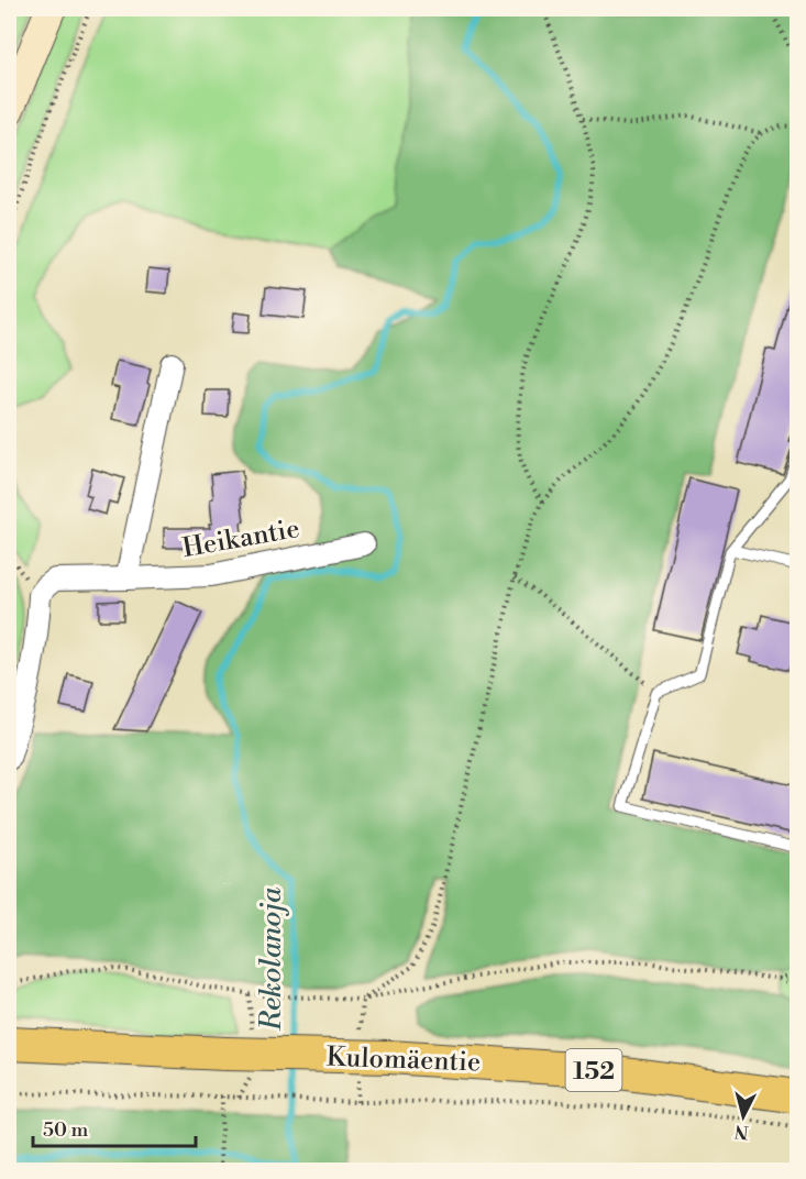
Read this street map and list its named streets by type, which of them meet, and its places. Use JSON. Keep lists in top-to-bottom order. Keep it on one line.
{"streets":{"main road":["Kulomäentie","152"],"street":["Heikantie"]},"water":["Rekolanoja"],"scale_bar":"50 m","north":"bottom"}
